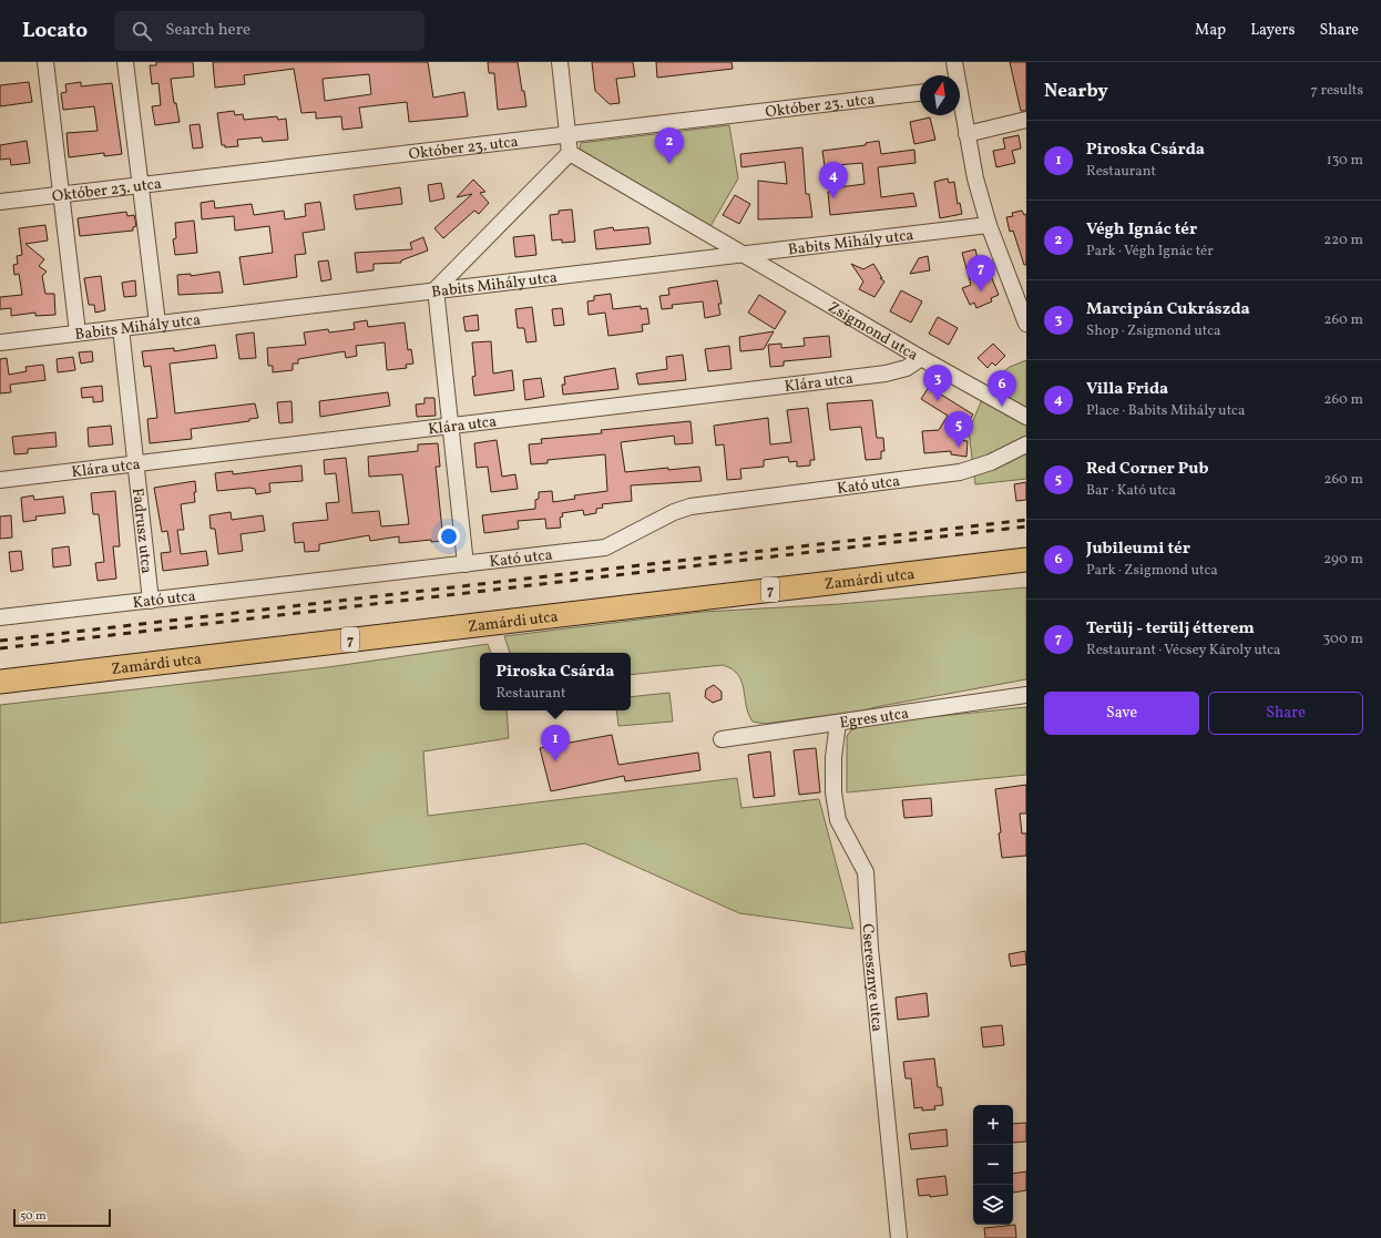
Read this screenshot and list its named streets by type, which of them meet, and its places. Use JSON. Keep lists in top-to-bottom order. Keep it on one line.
{"streets":{"main road":["Zamárdi utca","7"],"street":["Október 23. utca","Babits Mihály utca","Zsigmond utca","Klára utca","Kató utca","Fadrusz utca","Egres utca","Cseresznye utca"]},"crossings":[["Babits Mihály utca","Zsigmond utca"],["Babits Mihály utca","Fadrusz utca"],["Zsigmond utca","Klára utca"],["Klára utca","Fadrusz utca"],["Kató utca","Fadrusz utca"],["Egres utca","Cseresznye utca"]],"scale_bar":"50 m","north":"top","page":{"header":"Locato","search":"Search here","nav":["Map","Layers","Share"],"heading":["Nearby","7 results"],"list":[{"mark":"1","name":"Piroska Csárda","note":"Restaurant","value":"130 m"},{"mark":"2","name":"Végh Ignác tér","note":"Park · Végh Ignác tér","value":"220 m"},{"mark":"3","name":"Marcipán Cukrászda","note":"Shop · Zsigmond utca","value":"260 m"},{"mark":"4","name":"Villa Frida","note":"Place · Babits Mihály utca","value":"260 m"},{"mark":"5","name":"Red Corner Pub","note":"Bar · Kató utca","value":"260 m"},{"mark":"6","name":"Jubileumi tér","note":"Park · Zsigmond utca","value":"290 m"},{"mark":"7","name":"Terülj - terülj étterem","note":"Restaurant · Vécsey Károly utca","value":"300 m"}],"pins":["2","4","7","3","6","5","1"],"popup":["Piroska Csárda","Restaurant"],"buttons":["Save","Share"],"map_buttons":["+","−"],"scale":"50 m"}}
